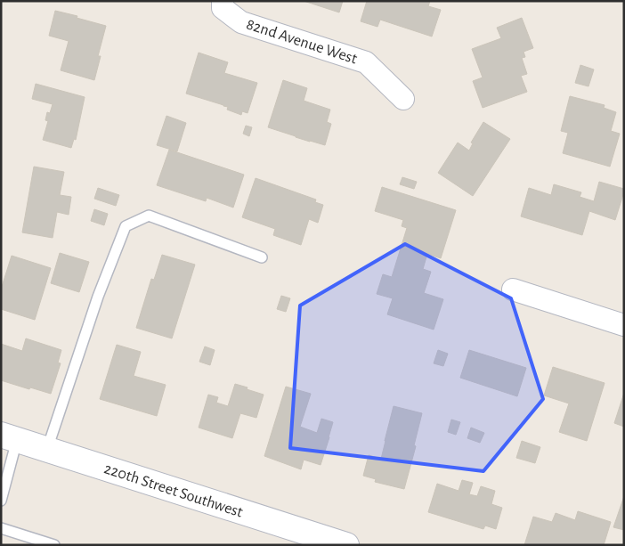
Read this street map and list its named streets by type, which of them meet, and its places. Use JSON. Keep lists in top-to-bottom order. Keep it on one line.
{"streets":{"main road":["220th Street Southwest"],"street":["82nd Avenue West"]}}
